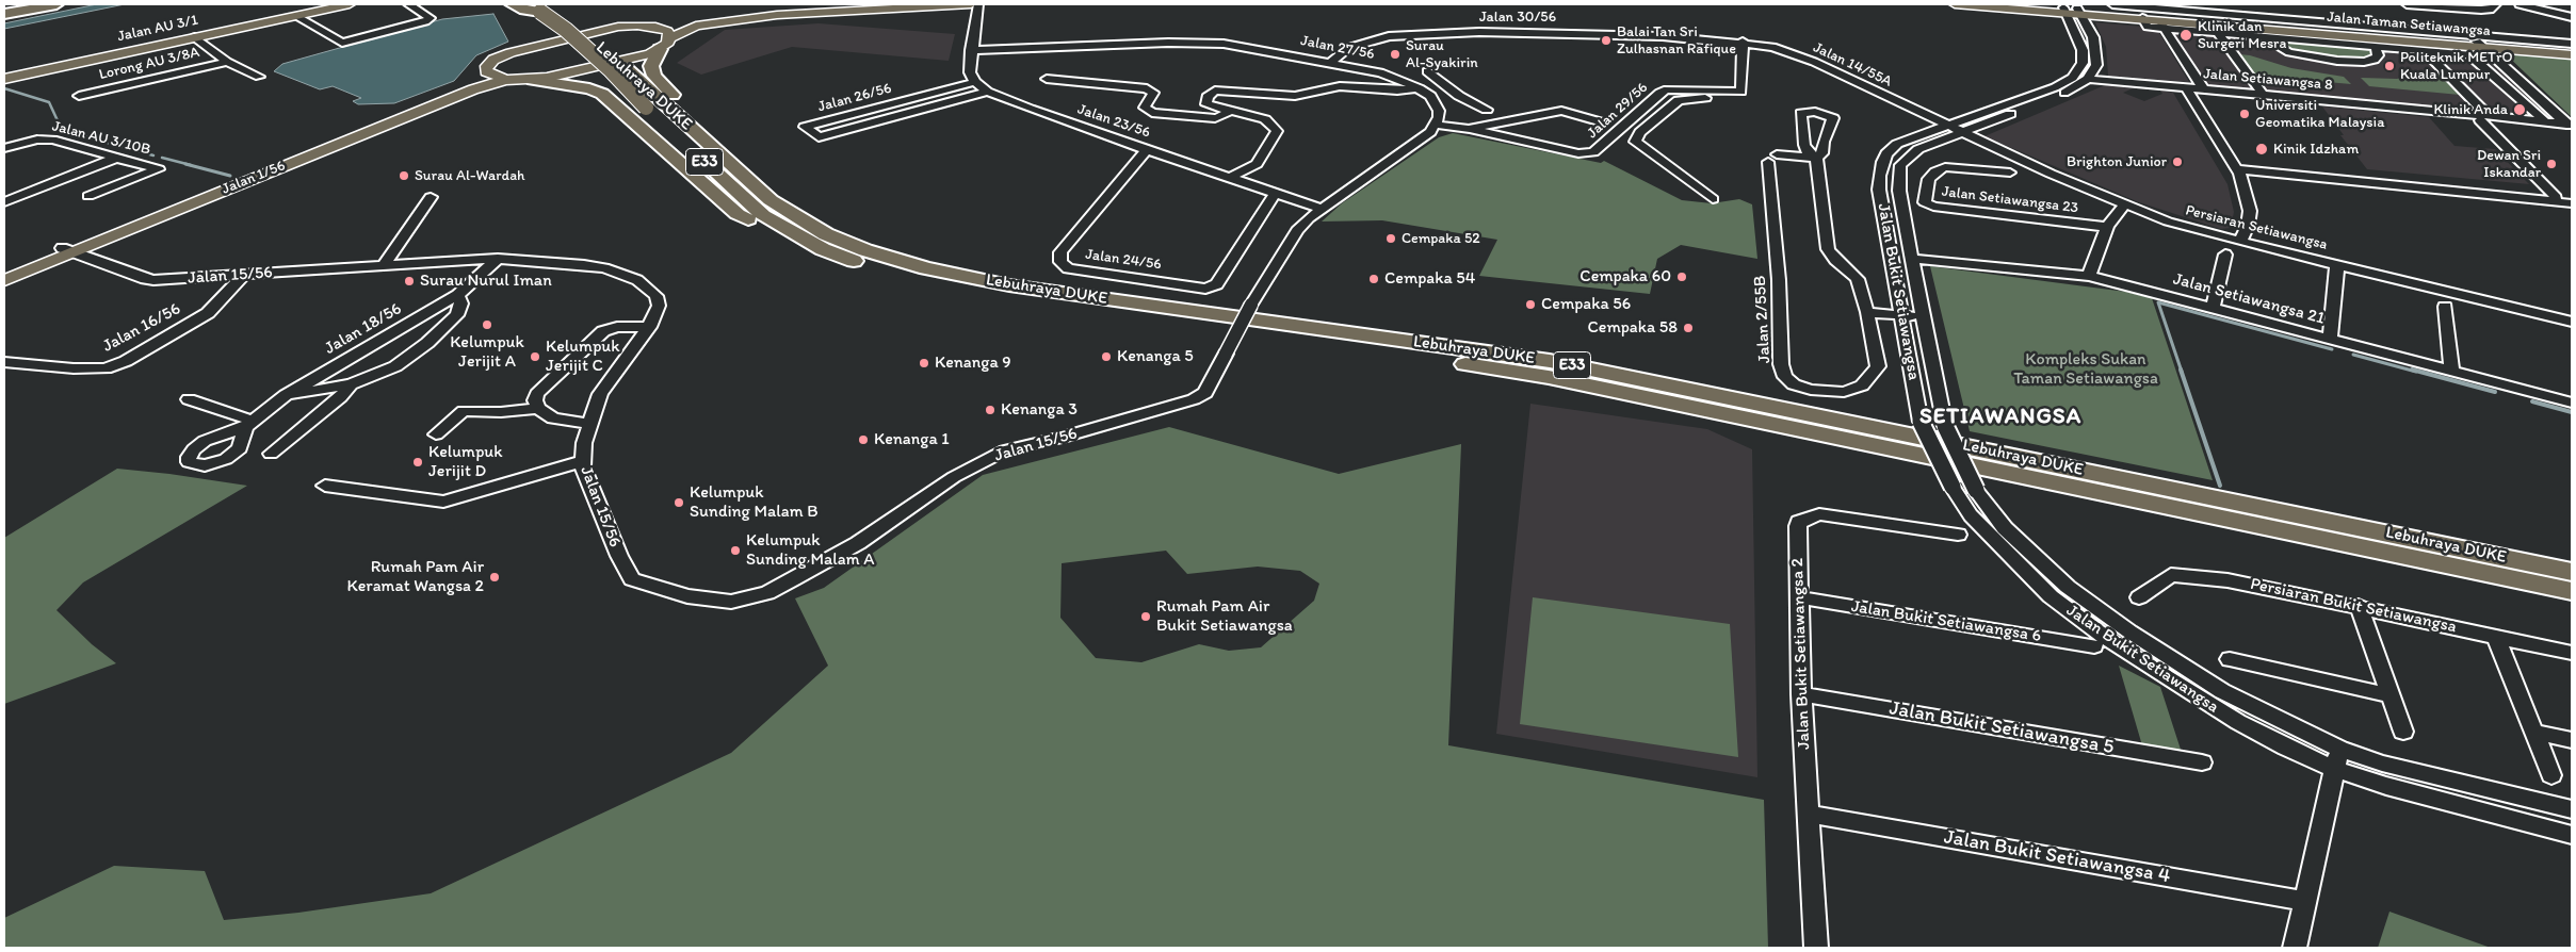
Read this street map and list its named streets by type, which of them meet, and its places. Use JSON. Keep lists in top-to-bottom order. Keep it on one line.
{"streets":{"highway":["Lebuhraya DUKE","E33"],"main road":["Jalan Taman Setiawangsa","Jalan AU 3/1","Jalan 1/56"],"street":["Jalan 30/56","Jalan 27/56","Lorong AU 3/8A","Jalan 14/55A","Jalan Setiawangsa 8","Jalan 26/56","Jalan 29/56","Jalan 23/56","Jalan AU 3/10B","Jalan Setiawangsa 23","Persiaran Setiawangsa","Jalan 24/56","Jalan 15/56","Jalan Bukit Setiawangsa","Jalan Setiawangsa 21","Jalan 2/55B","Jalan 16/56","Jalan 18/56","Persiaran Bukit Setiawangsa","Jalan Bukit Setiawangsa 6","Jalan Bukit Setiawangsa 2","Jalan Bukit Setiawangsa 5","Jalan Bukit Setiawangsa 4"]},"crossings":[["Jalan 30/56","Jalan 27/56"],["Jalan 30/56","Jalan 14/55A"],["Jalan 14/55A","Persiaran Setiawangsa"],["Jalan 14/55A","Jalan Bukit Setiawangsa"],["Jalan Setiawangsa 8","Jalan Bukit Setiawangsa"],["Jalan 26/56","Jalan 23/56"],["Jalan 23/56","Jalan 24/56"],["Jalan 23/56","Jalan 15/56"],["Jalan 1/56","Jalan 15/56"],["Persiaran Setiawangsa","Jalan Bukit Setiawangsa"],["Jalan 15/56","Jalan 16/56"],["Jalan 15/56","Jalan 18/56"],["Jalan Bukit Setiawangsa","Jalan Setiawangsa 21"],["Jalan Bukit Setiawangsa 6","Jalan Bukit Setiawangsa 2"],["Jalan Bukit Setiawangsa 2","Jalan Bukit Setiawangsa 5"],["Jalan Bukit Setiawangsa 2","Jalan Bukit Setiawangsa 4"]],"districts":["SETIAWANGSA"],"parks":["Kompleks Sukan Taman Setiawangsa"],"places":["Klinik dan Surgeri Mesra","Balai Tan Sri Zulhasnan Rafique","Surau Al-Syakirin","Politeknik METrO Kuala Lumpur","Klinik Anda","Universiti Geomatika Malaysia","Kinik Idzham","Brighton Junior","Dewan Sri Iskandar","Surau Al-Wardah","Cempaka 52","Cempaka 60","Cempaka 54","Surau Nurul Iman","Cempaka 56","Kelumpuk Jerijit A","Cempaka 58","Kelumpuk Jerijit C","Kenanga 5","Kenanga 9","Kenanga 3","Kenanga 1","Kelumpuk Jerijit D","Kelumpuk Sunding Malam B","Kelumpuk Sunding Malam A","Rumah Pam Air Keramat Wangsa 2","Rumah Pam Air Bukit Setiawangsa"]}
